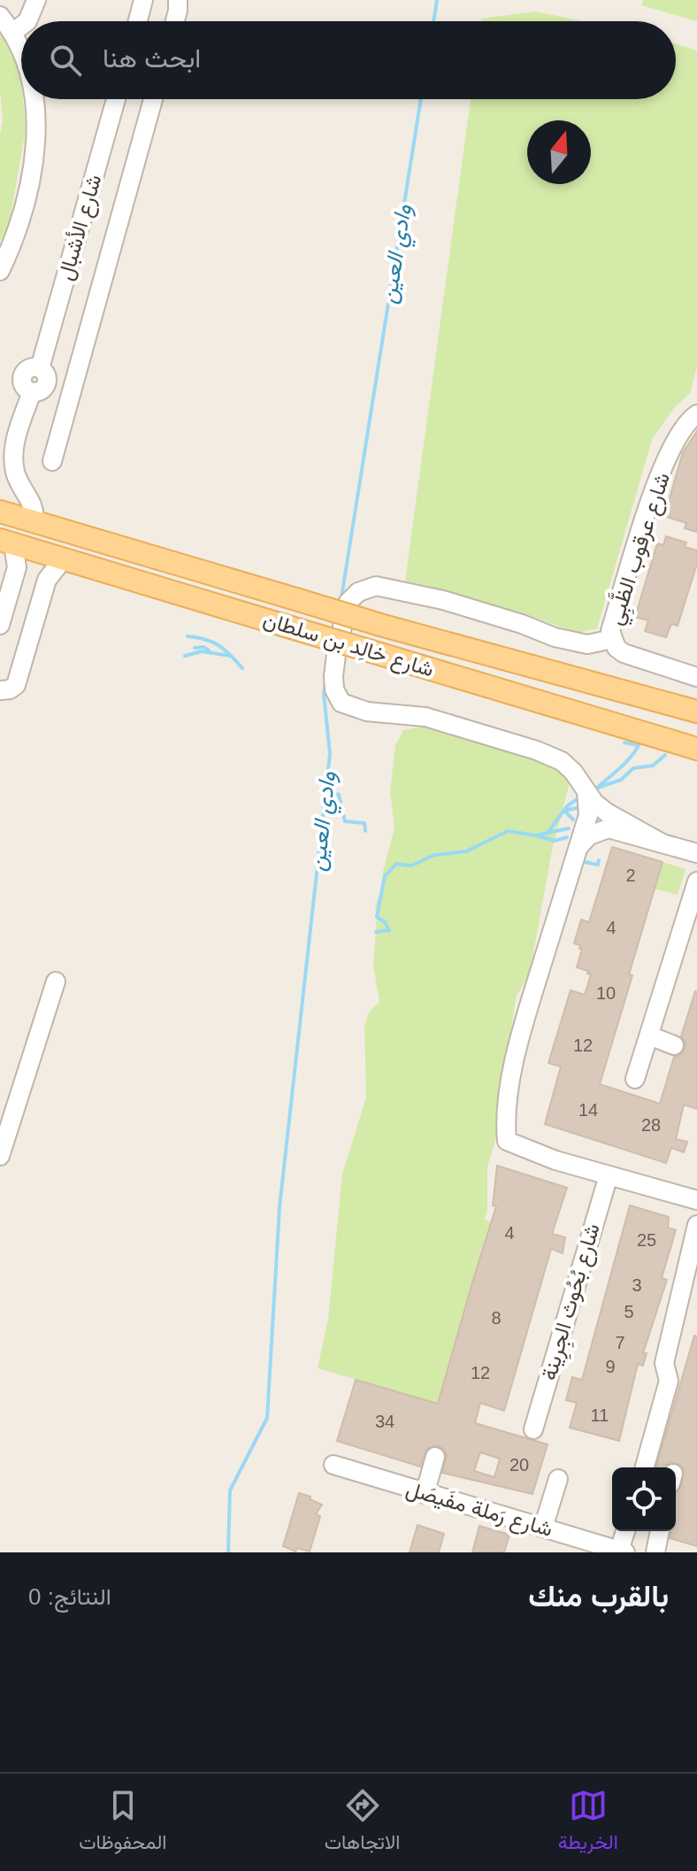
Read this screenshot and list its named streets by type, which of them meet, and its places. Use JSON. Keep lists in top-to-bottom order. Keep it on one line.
{"streets":{"main road":["شارع خالِد بن سلطان"],"street":["شارع الأشبال","شارع عرقوب الظَّبِي","شارع بُحُوث الجِرِينة","شارع رَملة مفَيصَل"]},"crossings":[["شارع الأشبال","شارع خالِد بن سلطان"]],"water":["وادي العين"],"house_numbers":["2","4","10","12","14","28","4","25","3","5","8","7","9","12","11","34","20"],"north":"top","page":{"search":"ابحث هنا","heading":["بالقرب منك","النتائج: 0"],"nav":["الخريطة","الاتجاهات","المحفوظات"]}}
